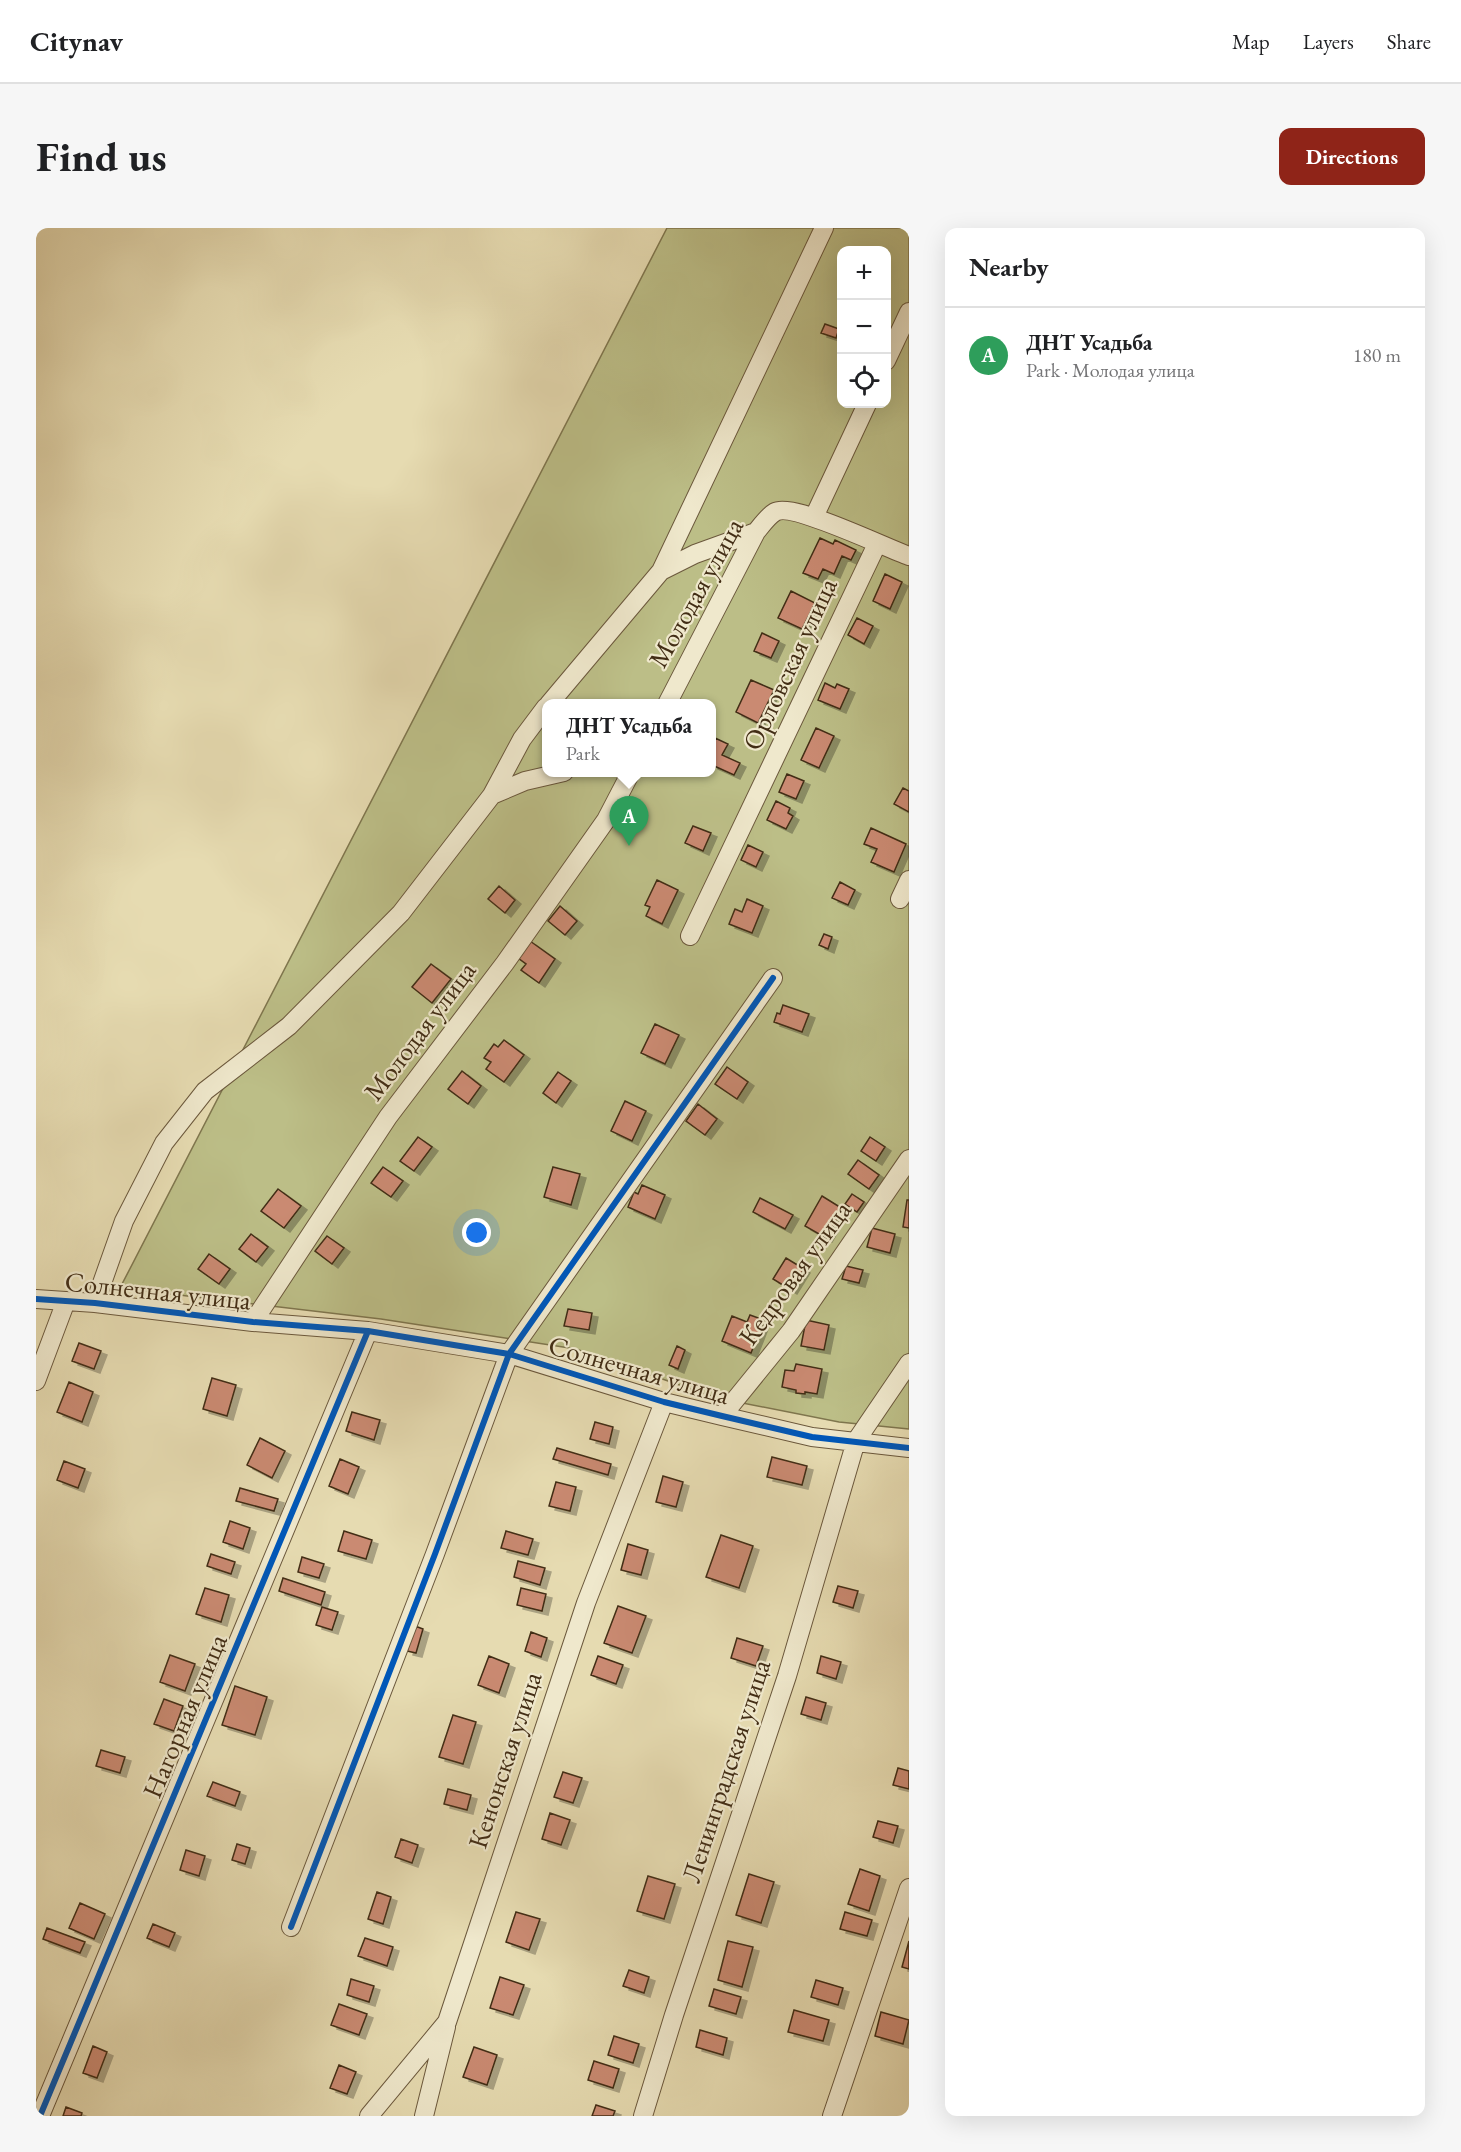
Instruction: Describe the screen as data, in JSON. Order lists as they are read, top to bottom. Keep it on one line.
{"streets":{"street":["Молодая улица","Орловская улица","Кедровая улица","Солнечная улица","Нагорная улица","Кенонская улица","Ленинградская улица"]},"crossings":[["Молодая улица","Солнечная улица"],["Кедровая улица","Солнечная улица"],["Солнечная улица","Нагорная улица"],["Солнечная улица","Кенонская улица"],["Солнечная улица","Ленинградская улица"]],"page":{"header":"Citynav","nav":["Map","Layers","Share"],"buttons":"Directions","title":"Find us","heading":"Nearby","map_buttons":["+","−"],"list":[{"mark":"A","name":"ДНТ Усадьба","note":"Park · Молодая улица","value":"180 m"}],"popup":["ДНТ Усадьба","Park"],"pins":"A"}}
